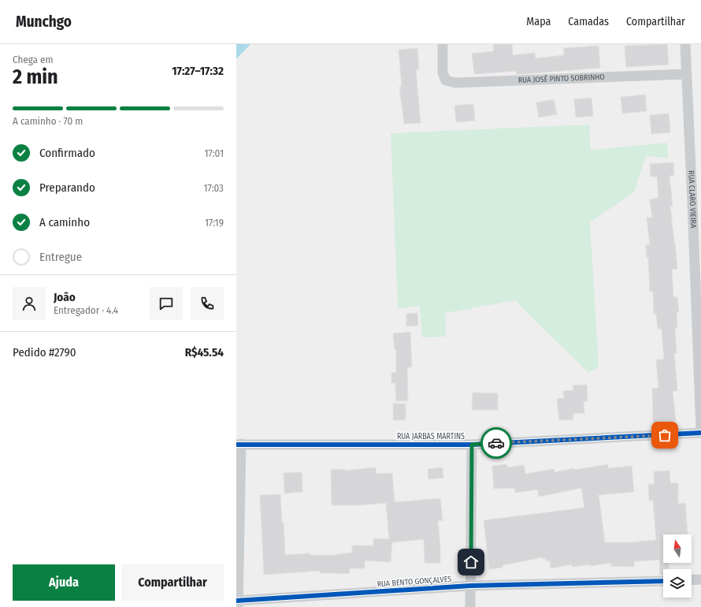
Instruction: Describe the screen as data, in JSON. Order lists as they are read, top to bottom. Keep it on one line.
{"streets":{"street":["RUA JOSÉ PINTO SOBRINHO","RUA CLARO VIEIRA","RUA JARBAS MARTINS","RUA BENTO GONÇALVES"]},"crossings":[["RUA JOSÉ PINTO SOBRINHO","RUA CLARO VIEIRA"],["RUA CLARO VIEIRA","RUA JARBAS MARTINS"]],"north":"top","page":{"header":"Munchgo","nav":["Mapa","Camadas","Compartilhar"],"heading":["2 min","Chega em","17:27–17:32"],"panel":["João","Entregador · 4.4","Pedido #2790","R$45.54"],"bar":"A caminho · 70 m","list":[["Confirmado","17:01"],["Preparando","17:03"],["A caminho","17:19"],"Entregue"],"buttons":["Ajuda","Compartilhar"]}}
